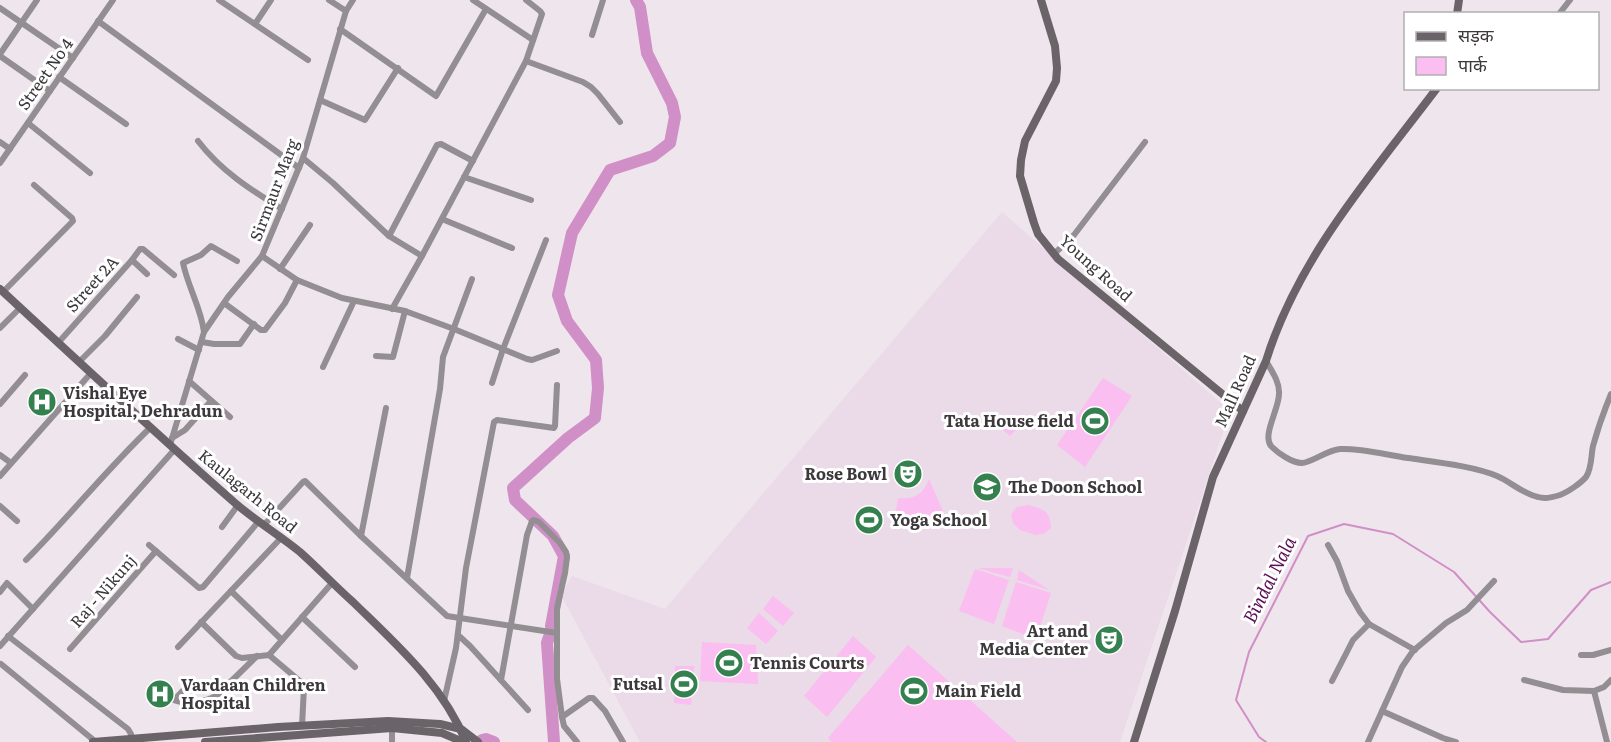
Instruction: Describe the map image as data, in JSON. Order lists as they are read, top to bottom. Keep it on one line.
{"streets":{"street":["Street No 4","Sirmaur Marg","Young Road","Street 2A","Mall Road","Kaulagarh Road","Raj - Nikunj"]},"crossings":[["Sirmaur Marg","Kaulagarh Road"],["Young Road","Mall Road"],["Street 2A","Kaulagarh Road"]],"water":["Bindal Nala"],"places":{"hospital":["Vishal Eye Hospital, Dehradun","Vardaan Children Hospital"],"sports":["Tata House field","Yoga School","Tennis Courts","Futsal","Main Field"],"theatre":["Rose Bowl","Art and Media Center"],"school or university":["The Doon School"]},"legend":["सड़क","पार्क"]}
